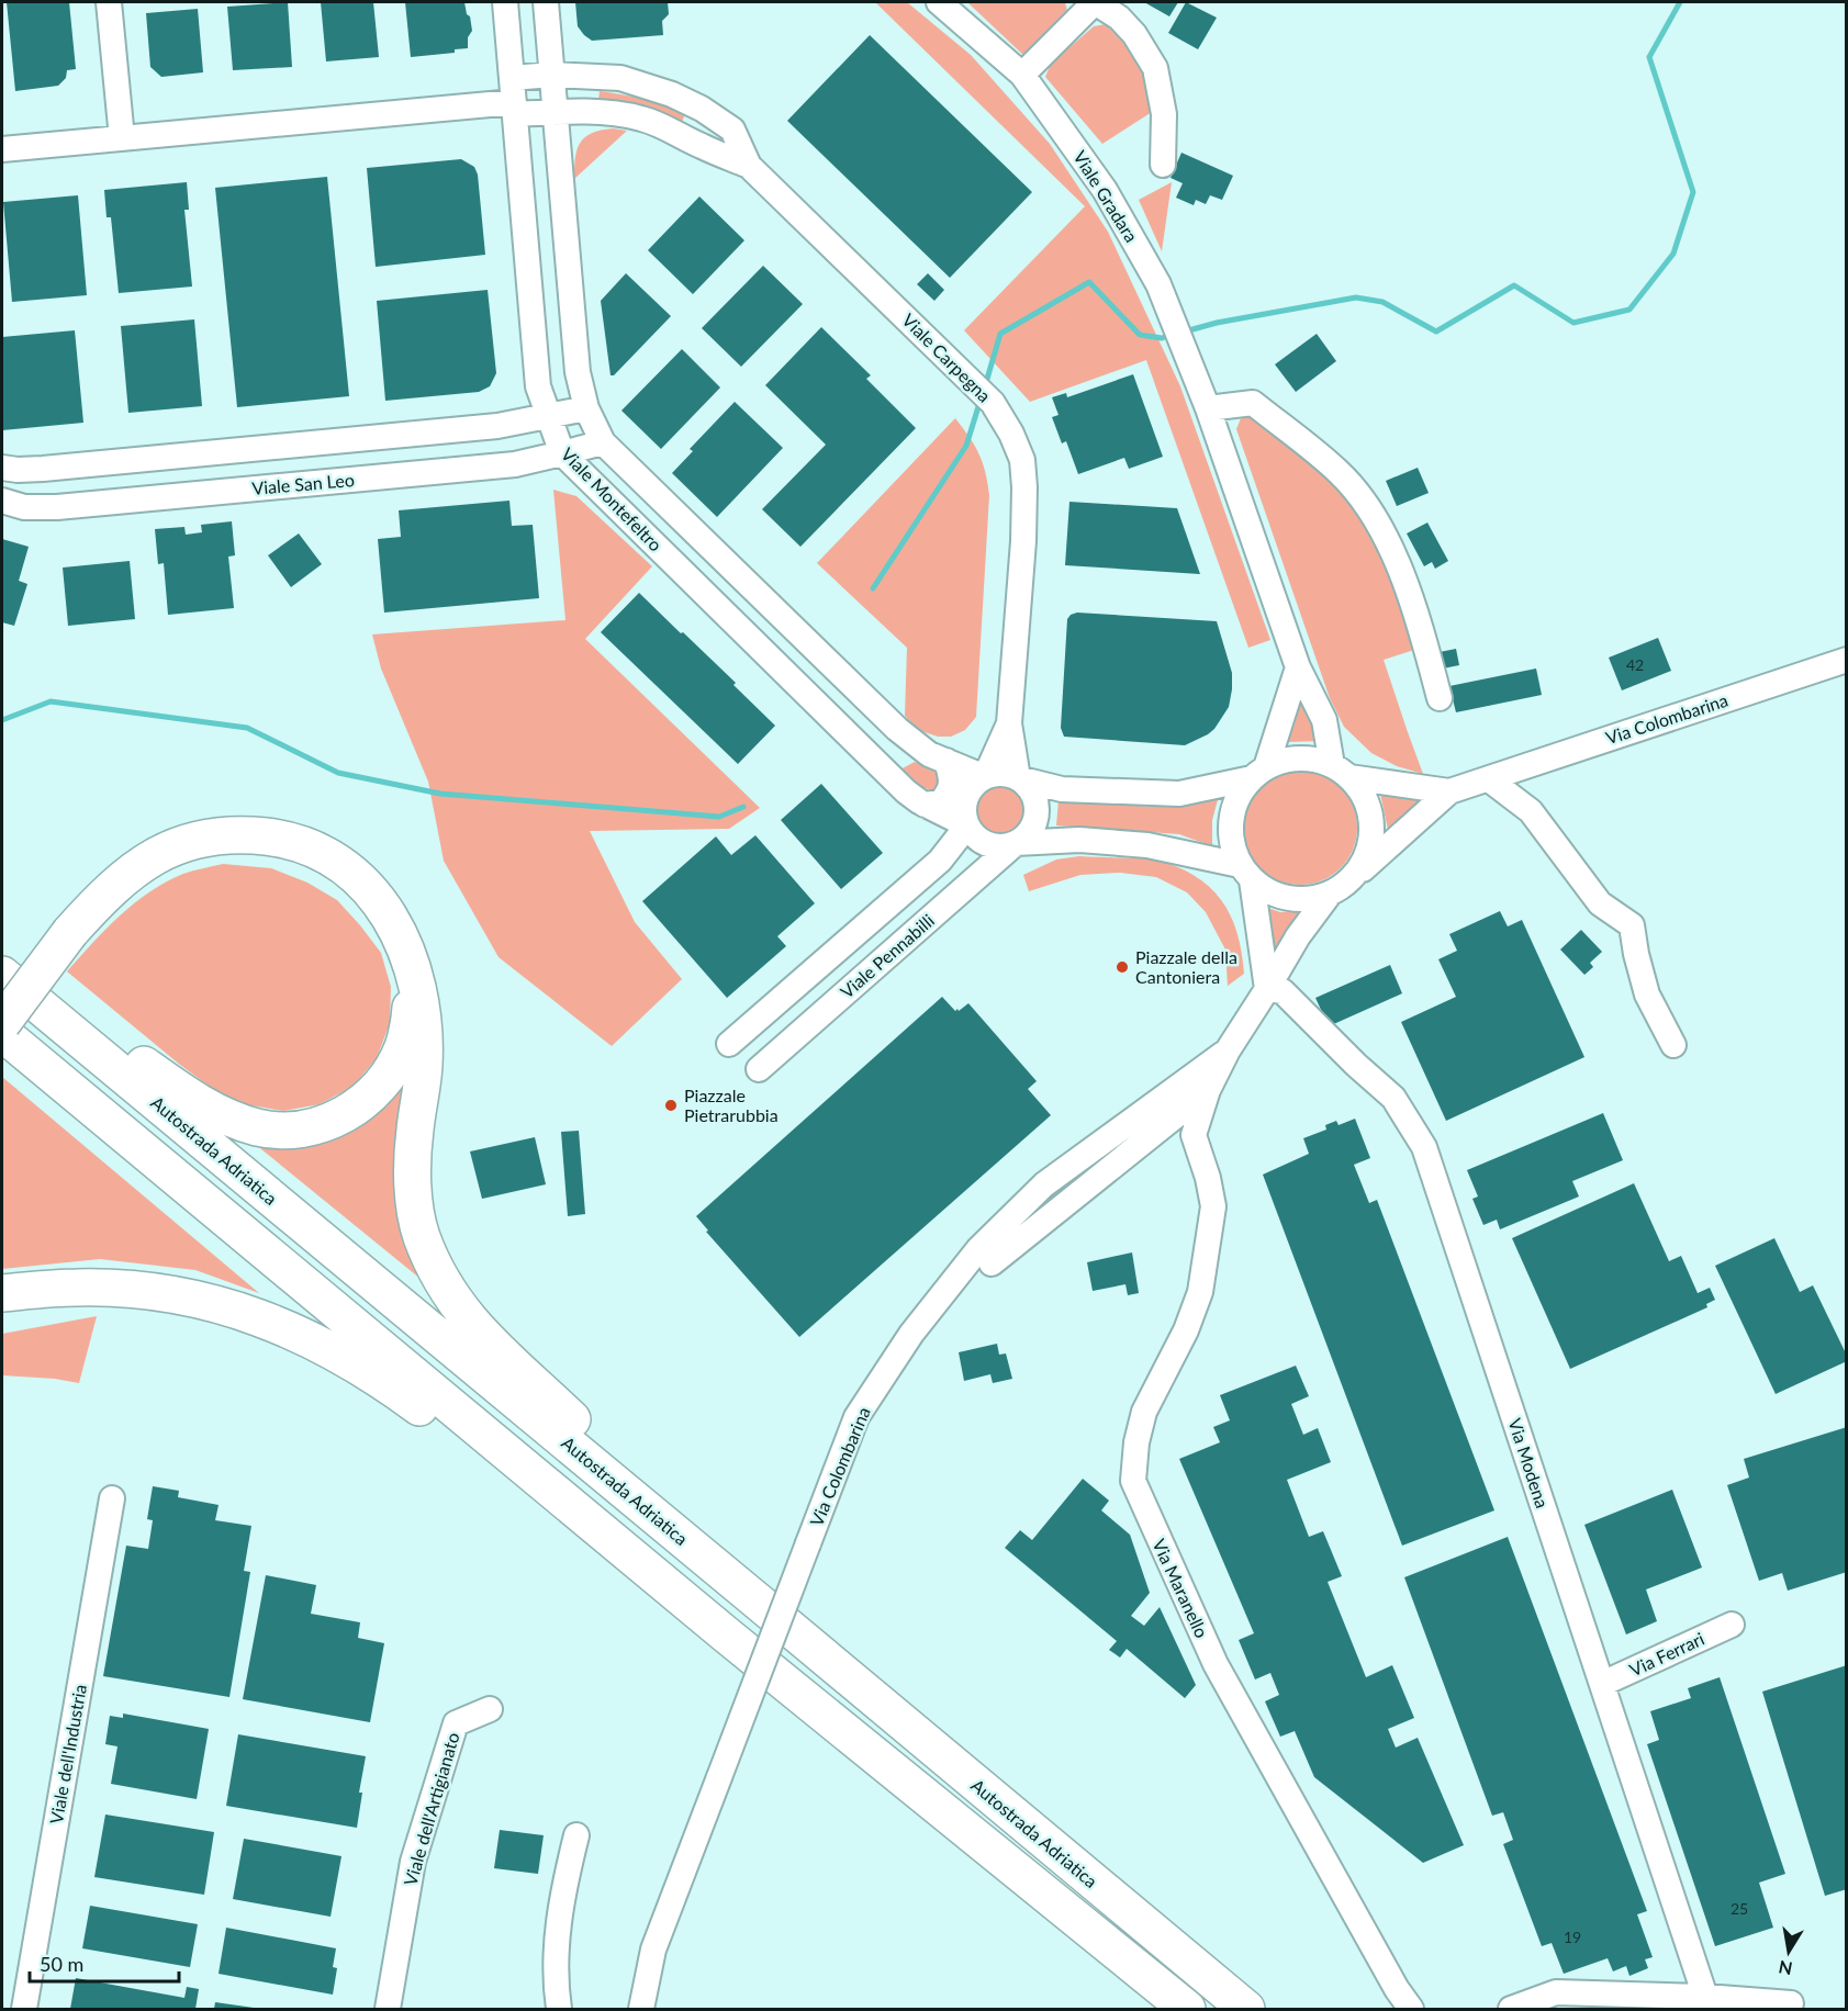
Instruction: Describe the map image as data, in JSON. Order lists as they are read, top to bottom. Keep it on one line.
{"streets":{"highway":["Autostrada Adriatica"],"street":["Viale Gradara","Viale Carpegna","Viale San Leo","Viale Montefeltro","Via Colombarina","Viale Pennabilli","Via Modena","Via Maranello","Via Ferrari","Viale dell'Industria","Viale dell'Artigianato"]},"crossings":[["Viale Carpegna","Viale Montefeltro"],["Viale Carpegna","Viale Pennabilli"],["Viale San Leo","Viale Montefeltro"],["Viale Montefeltro","Viale Pennabilli"],["Via Colombarina","Via Modena"],["Via Colombarina","Via Maranello"],["Via Modena","Via Ferrari"]],"places":["Piazzale della Cantoniera","Piazzale Pietrarubbia"],"house_numbers":["42","25","19"],"scale_bar":"50 m","north":"bottom"}
